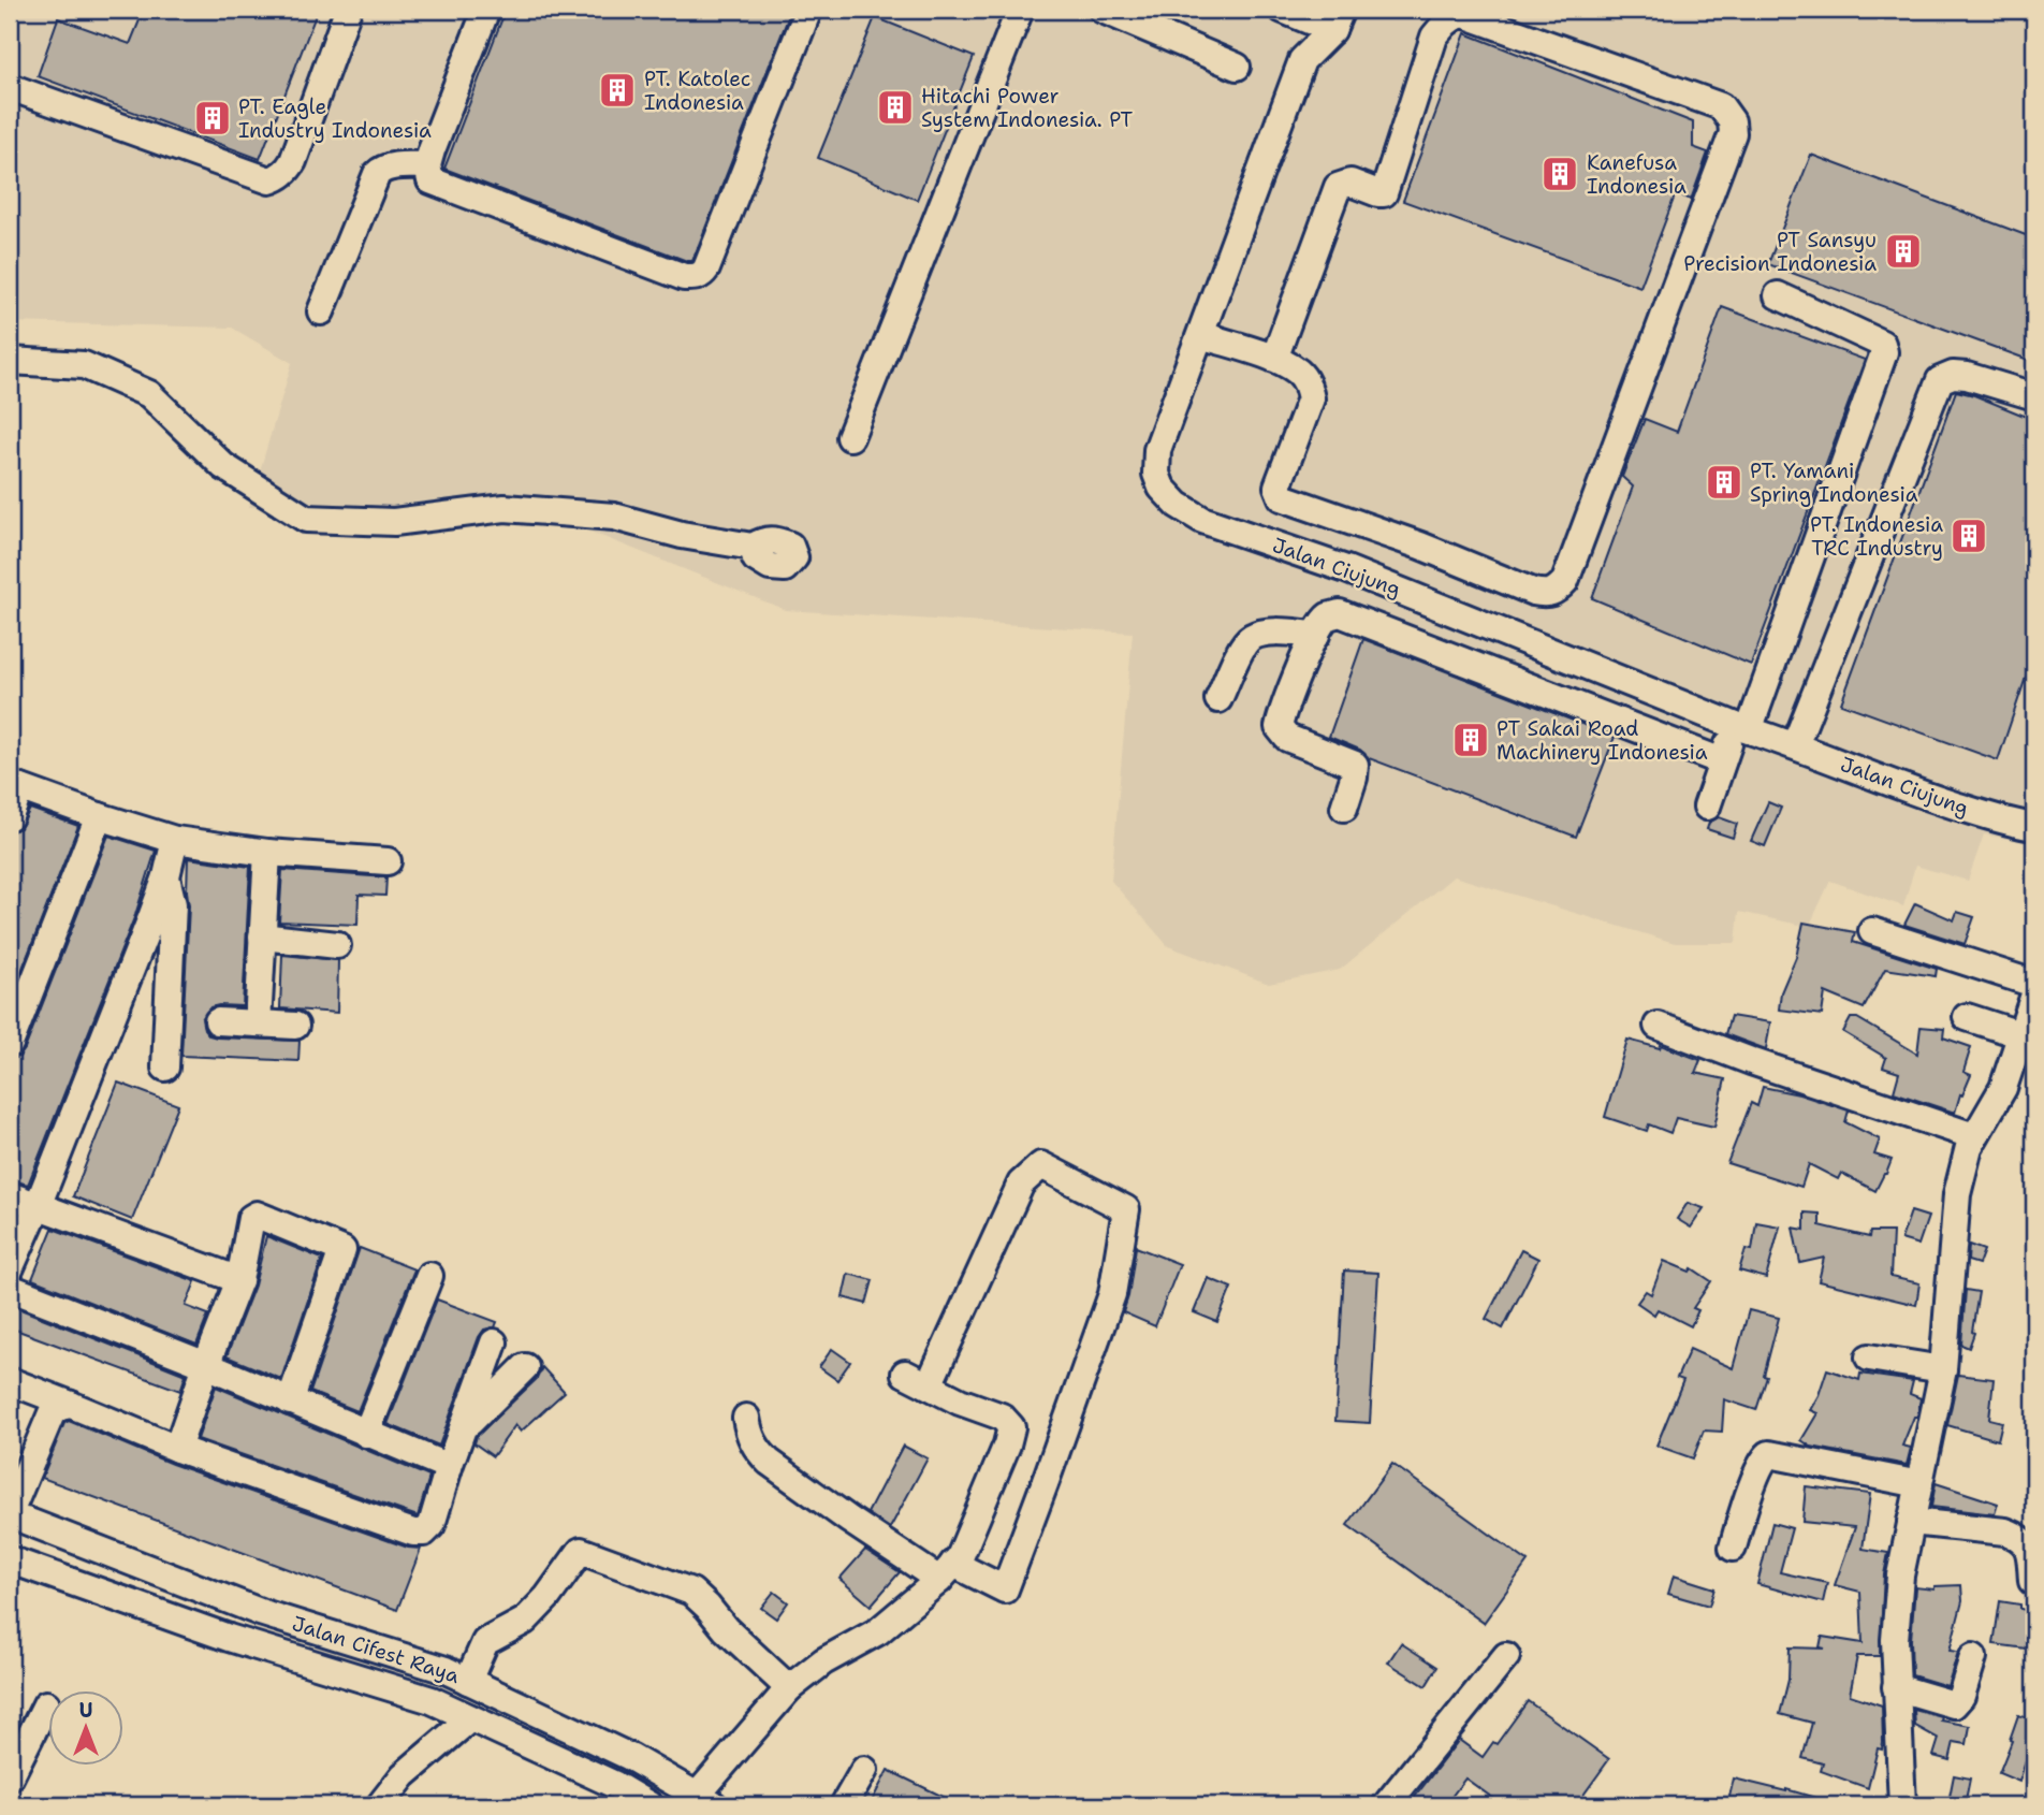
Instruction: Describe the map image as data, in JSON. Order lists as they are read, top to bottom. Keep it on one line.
{"streets":{"street":["Jalan Ciujung","Jalan Cifest Raya"]},"places":{"building":["PT. Katolec Indonesia","Hitachi Power System Indonesia. PT","PT. Eagle Industry Indonesia","Kanefusa Indonesia","PT Sansyu Precision Indonesia","PT. Yamani Spring Indonesia","PT. Indonesia TRC Industry","PT Sakai Road Machinery Indonesia"]},"north":"top"}
